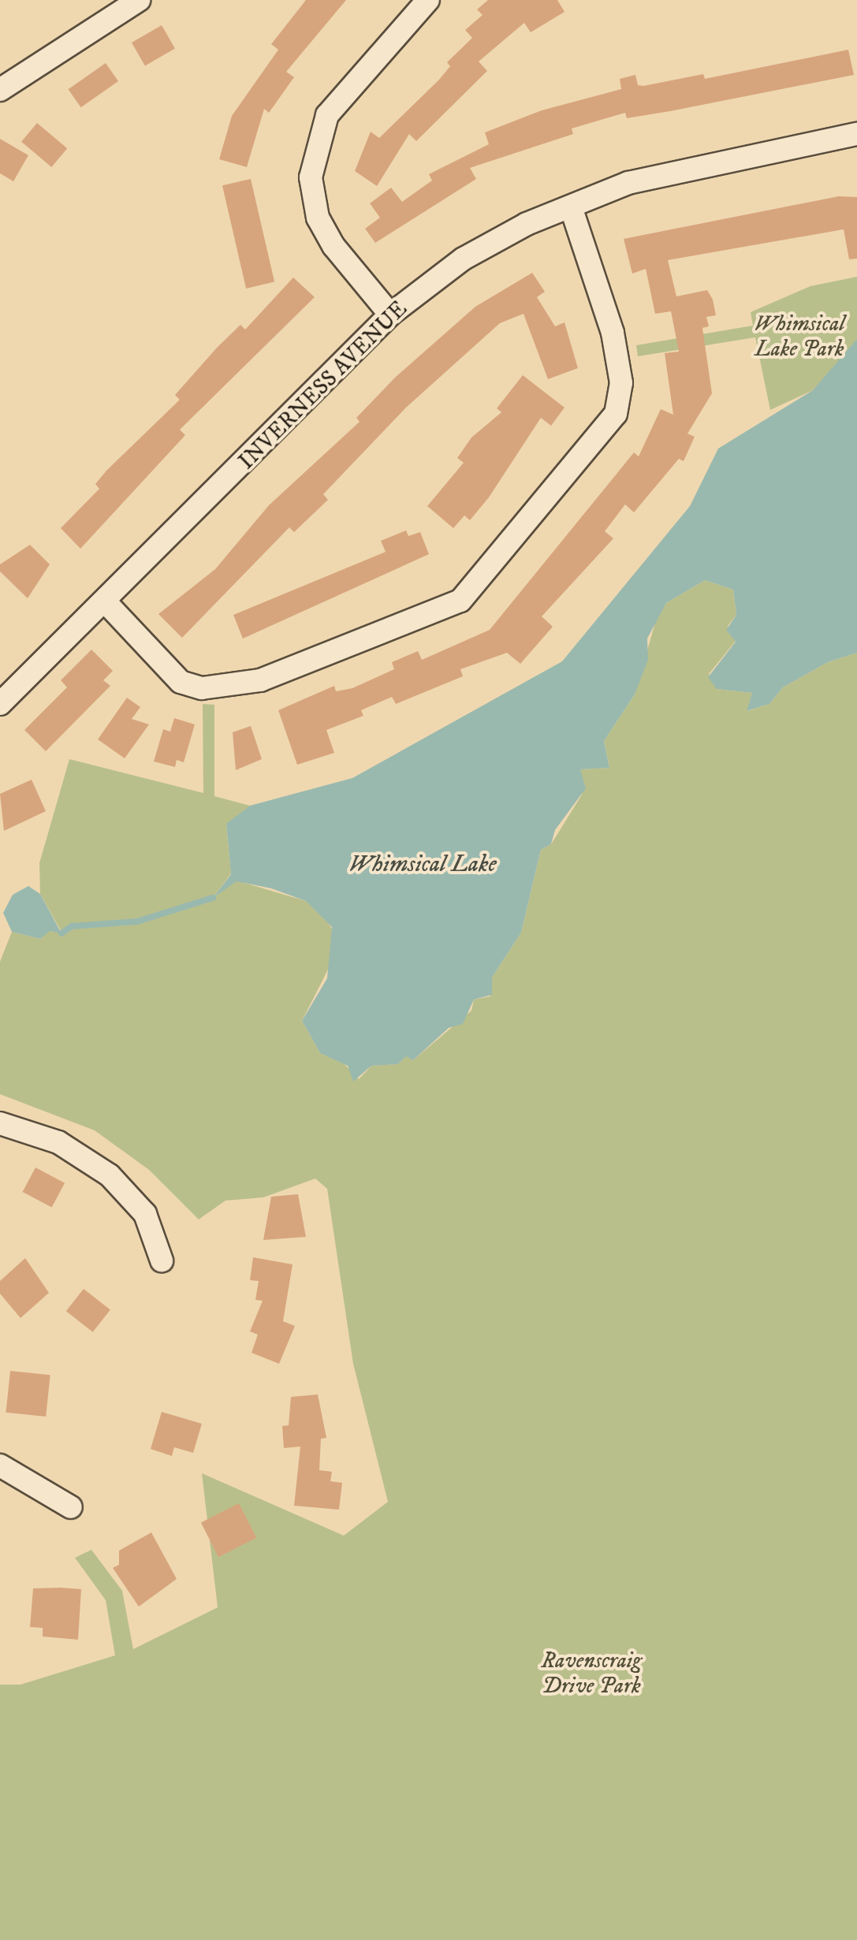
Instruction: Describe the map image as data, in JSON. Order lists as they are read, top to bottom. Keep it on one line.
{"streets":{"street":["INVERNESS AVENUE"]},"water":["Whimsical Lake"],"parks":["Whimsical Lake Park","Ravenscraig Drive Park"]}
